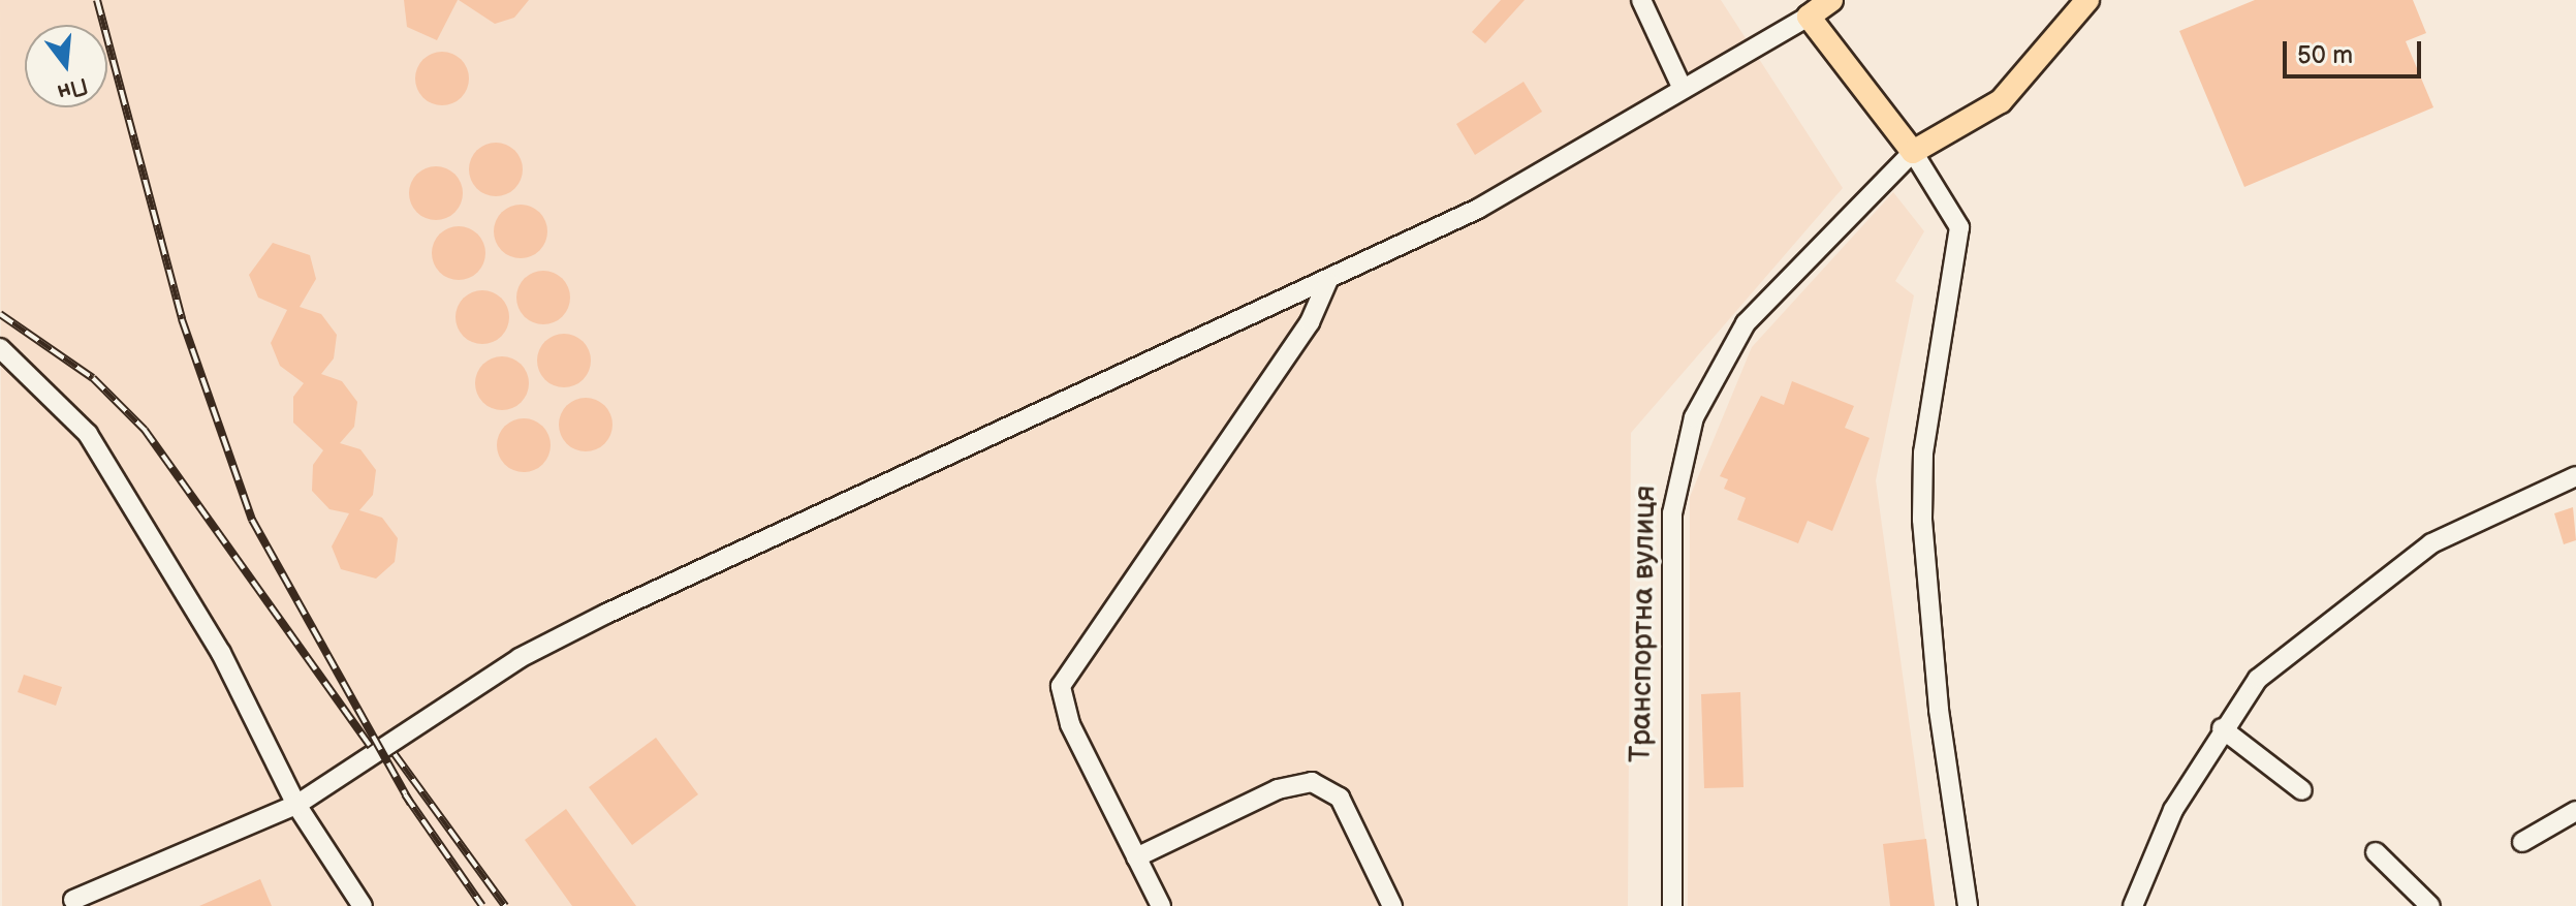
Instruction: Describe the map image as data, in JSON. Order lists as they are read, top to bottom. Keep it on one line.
{"streets":{"street":["Транспортна вулиця"]},"scale_bar":"50 m","north":"bottom"}
